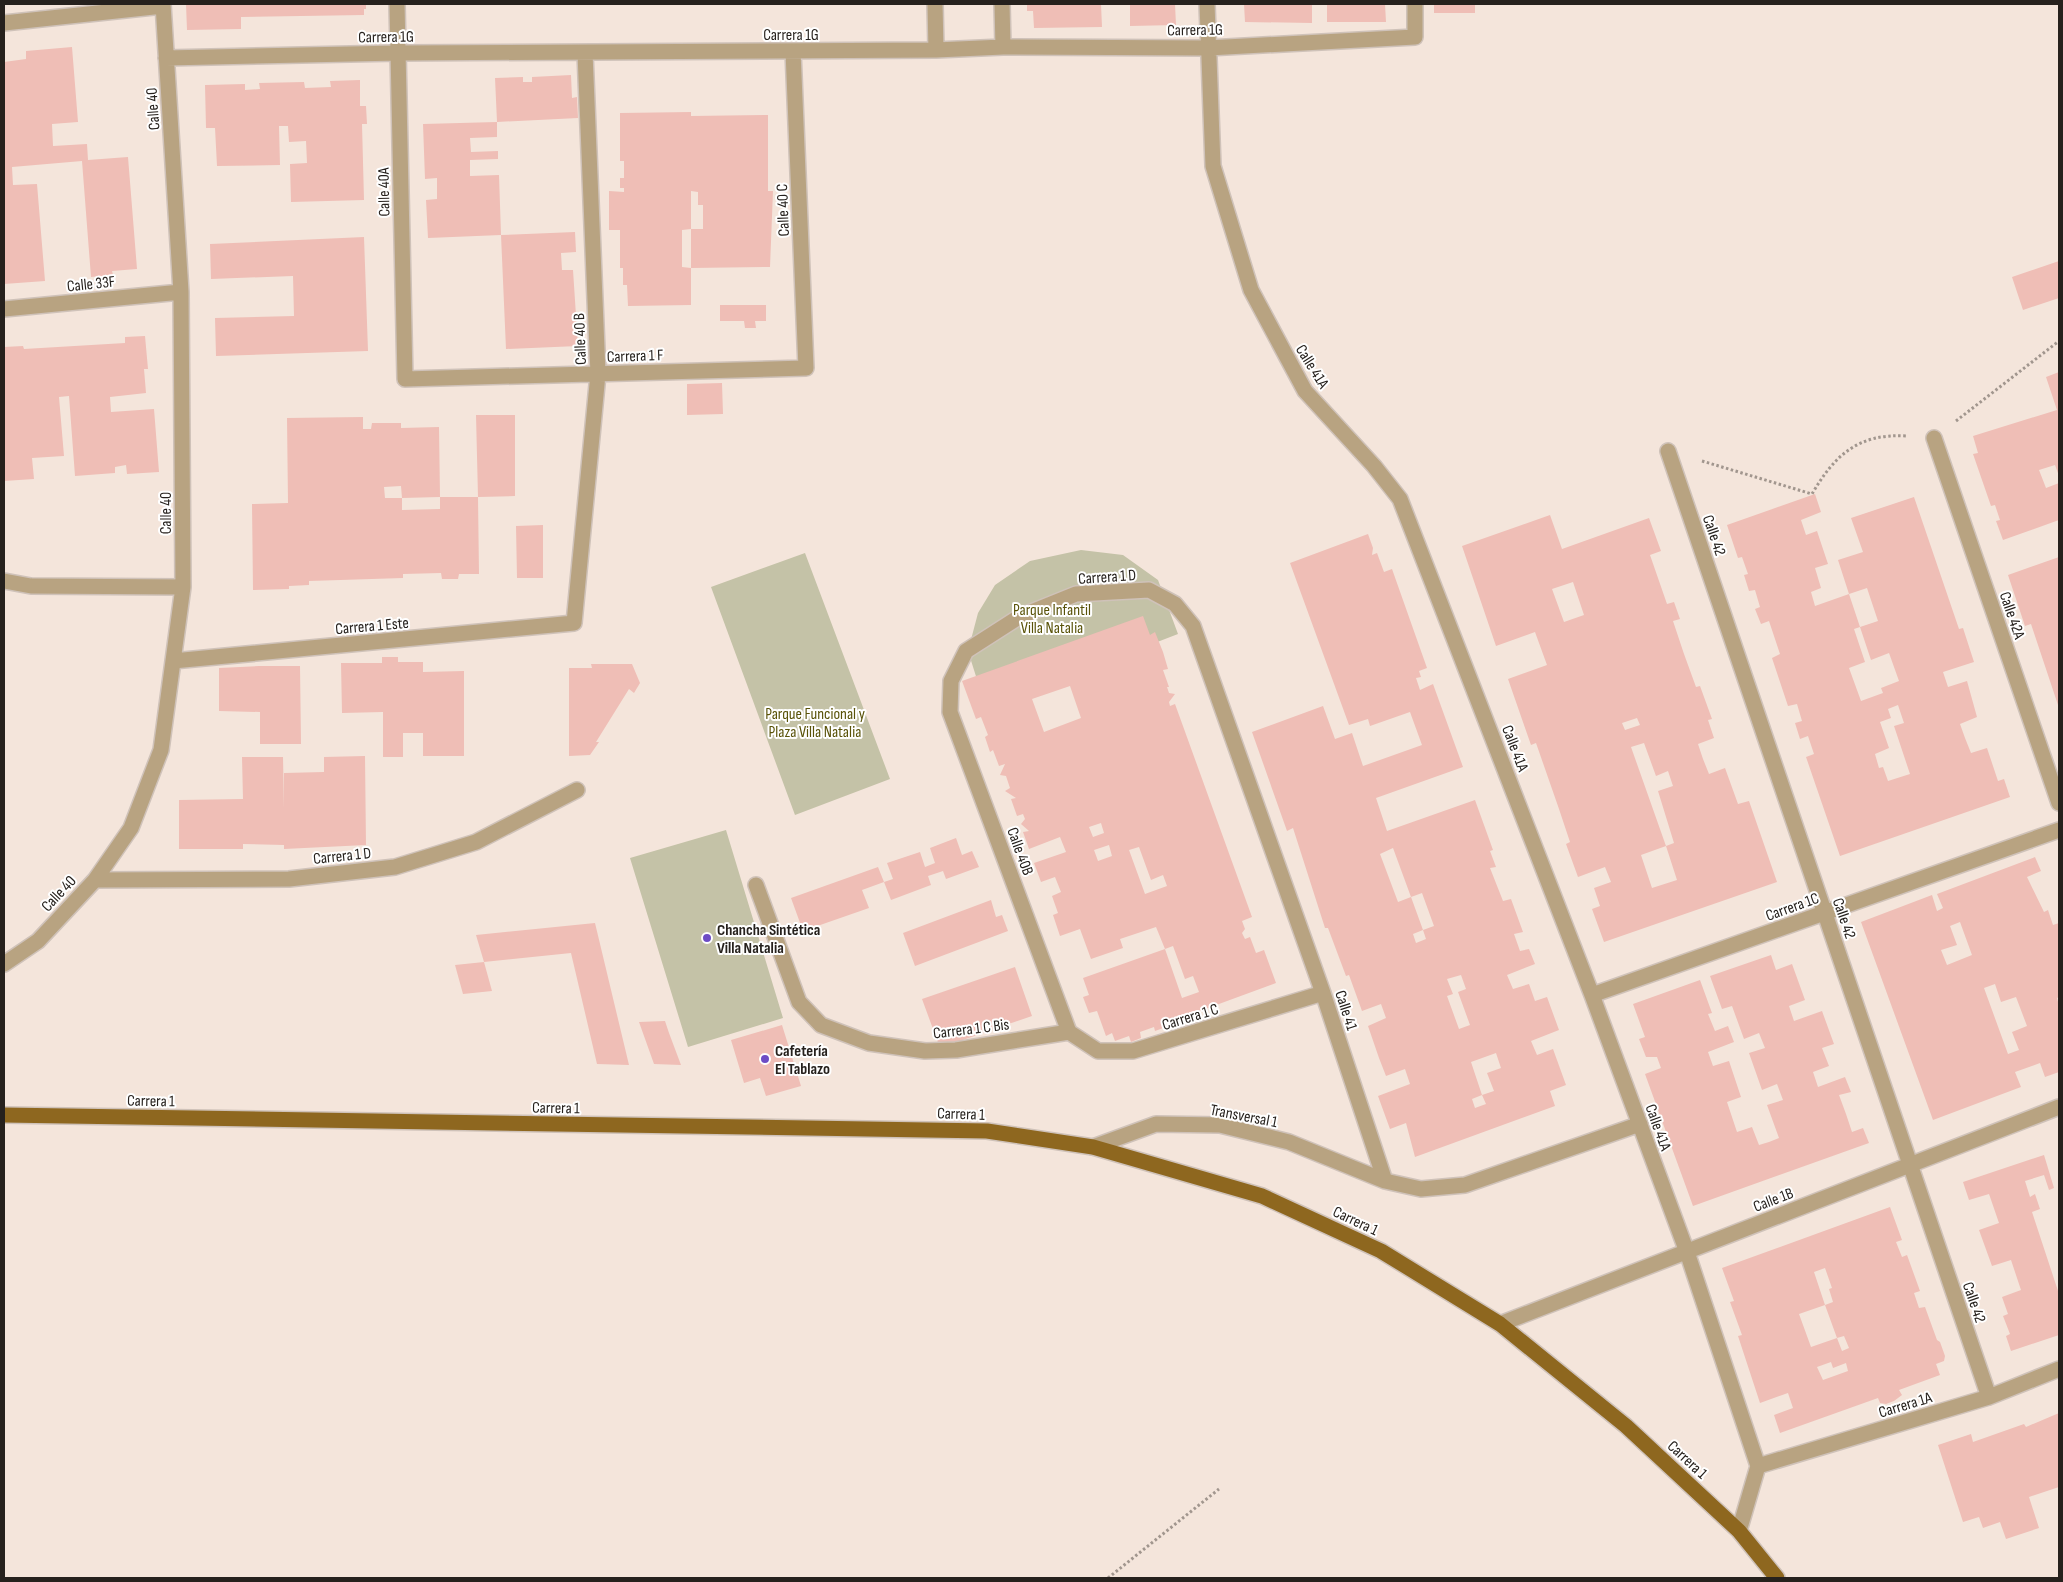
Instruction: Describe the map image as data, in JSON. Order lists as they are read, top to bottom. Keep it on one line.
{"streets":{"main road":["Carrera 1"],"street":["Carrera 1G","Calle 40","Calle 40A","Calle 40 C","Calle 33F","Calle 40 B","Carrera 1 F","Calle 41A","Calle 42","Carrera 1 D","Calle 42A","Carrera 1 Este","Calle 40B","Carrera 1C","Calle 41","Carrera 1 C","Carrera 1 C Bis","Transversal 1","Calle 1B","Carrera 1A"]},"crossings":[["Carrera 1G","Calle 40"],["Carrera 1G","Calle 40A"],["Carrera 1G","Calle 40 C"],["Carrera 1G","Calle 40 B"],["Carrera 1G","Calle 41A"],["Calle 40","Calle 33F"],["Calle 40","Carrera 1 D"],["Calle 40","Carrera 1 Este"],["Calle 40A","Carrera 1 F"],["Calle 40 C","Carrera 1 F"],["Calle 40 B","Carrera 1 F"],["Calle 40 B","Carrera 1 Este"],["Calle 41A","Carrera 1C"],["Calle 41A","Calle 1B"],["Calle 41A","Carrera 1A"],["Calle 42","Carrera 1C"],["Calle 42","Calle 1B"],["Calle 42","Carrera 1A"],["Carrera 1 D","Calle 40B"],["Carrera 1 D","Calle 41"],["Calle 40B","Carrera 1 C"],["Calle 40B","Carrera 1 C Bis"],["Calle 41","Carrera 1 C"],["Calle 41","Transversal 1"],["Carrera 1 C","Carrera 1 C Bis"],["Carrera 1","Transversal 1"],["Carrera 1","Calle 1B"]],"parks":["Parque Infantil Villa Natalia","Parque Funcional y Plaza Villa Natalia"],"places":["Chancha Sintética Villa Natalia","Cafetería El Tablazo"]}
